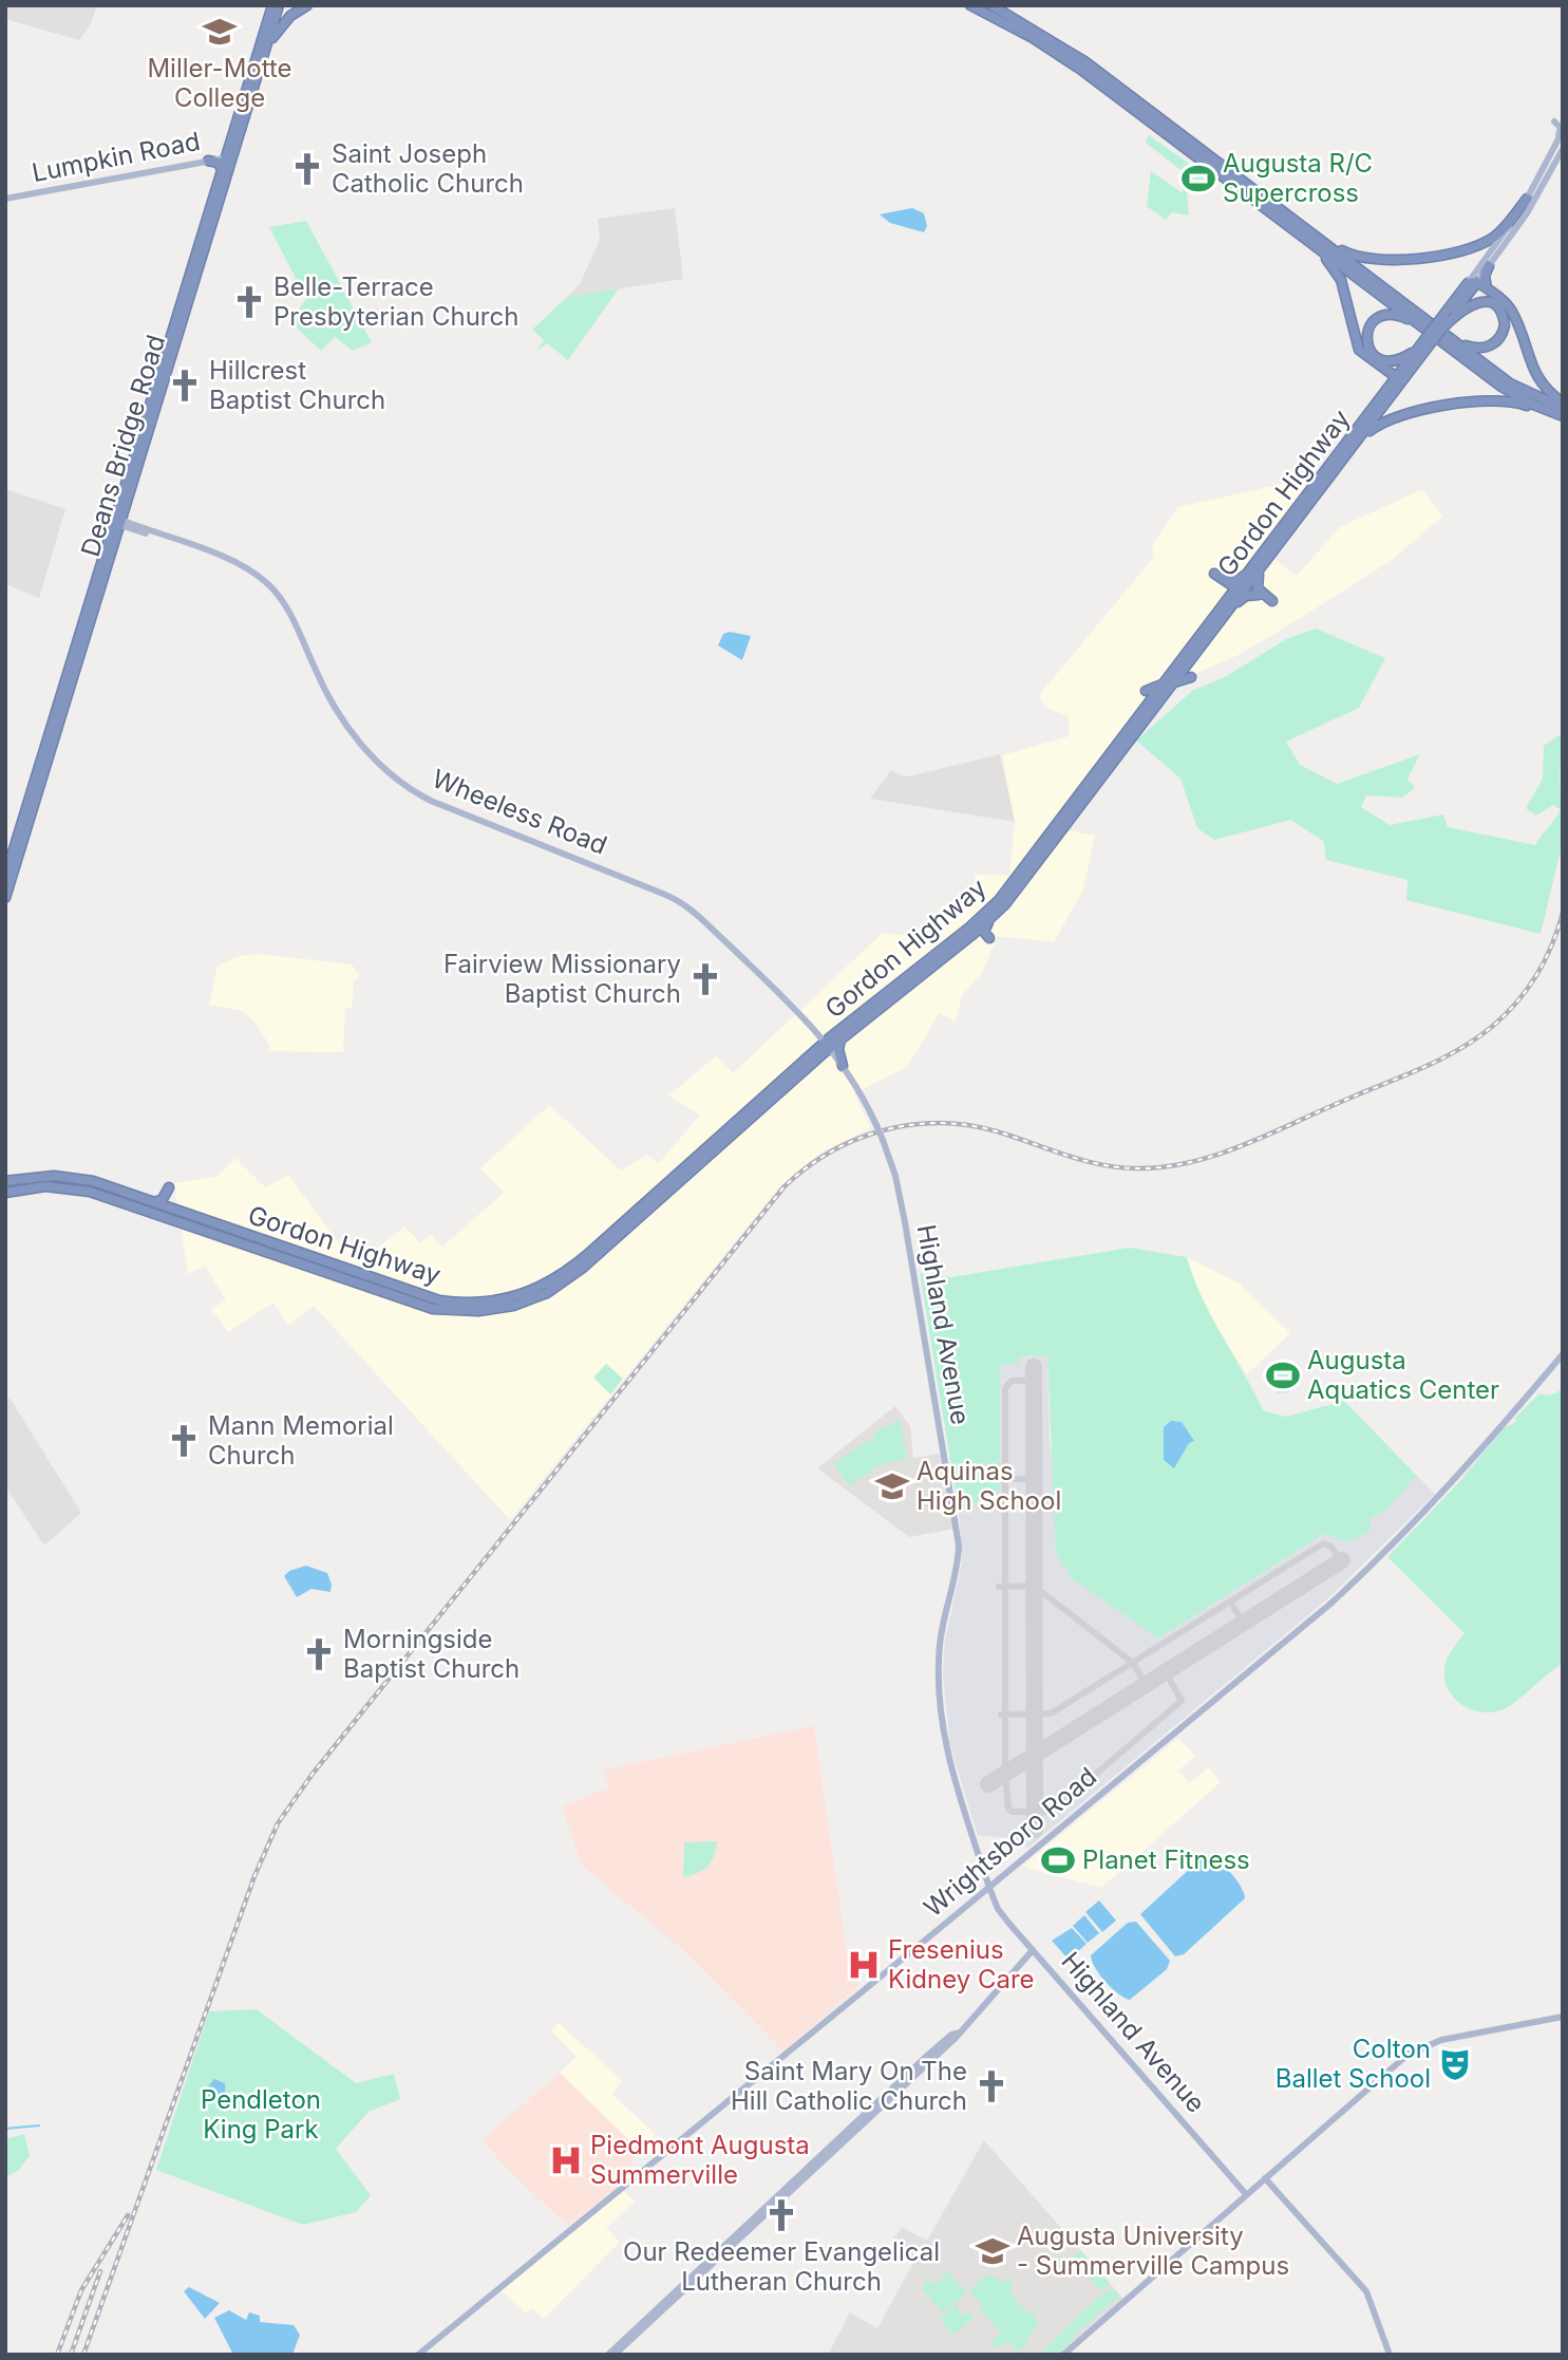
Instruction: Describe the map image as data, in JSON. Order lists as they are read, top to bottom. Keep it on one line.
{"streets":{"highway":["Deans Bridge Road","Gordon Highway"],"main road":["Lumpkin Road","Wheeless Road","Highland Avenue","Wrightsboro Road"]},"crossings":[["Lumpkin Road","Deans Bridge Road"],["Deans Bridge Road","Wheeless Road"],["Gordon Highway","Wheeless Road"],["Gordon Highway","Highland Avenue"],["Wheeless Road","Highland Avenue"],["Highland Avenue","Wrightsboro Road"]],"parks":["Pendleton King Park"],"places":{"school or university":["Miller-Motte College","Aquinas High School","Augusta University - Summerville Campus"],"church":["Saint Joseph Catholic Church","Belle-Terrace Presbyterian Church","Hillcrest Baptist Church","Fairview Missionary Baptist Church","Mann Memorial Church","Morningside Baptist Church","Saint Mary On The Hill Catholic Church","Our Redeemer Evangelical Lutheran Church"],"sports":["Augusta R/C Supercross","Augusta Aquatics Center","Planet Fitness"],"hospital":["Fresenius Kidney Care","Piedmont Augusta Summerville"],"theatre":["Colton Ballet School"]}}
